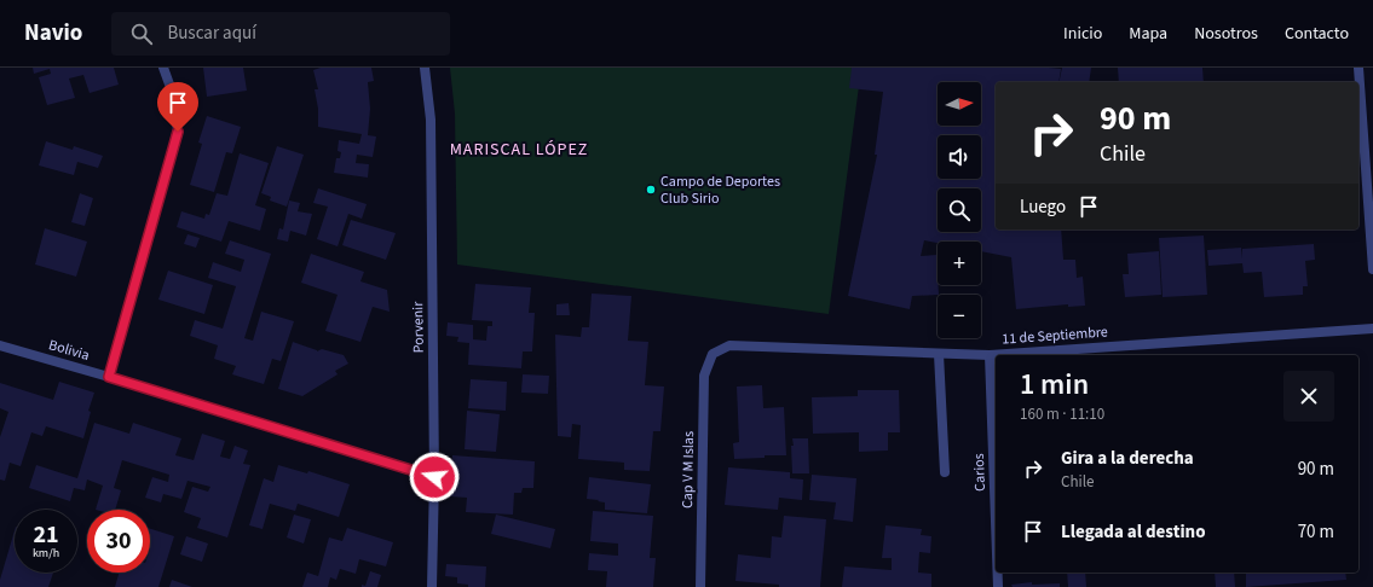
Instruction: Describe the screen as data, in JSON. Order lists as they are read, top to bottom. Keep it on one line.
{"streets":{"street":["Porvenir","11 de Septiembre","Bolivia","Cap V M Islas","Carios"]},"crossings":[["Porvenir","Bolivia"],["11 de Septiembre","Cap V M Islas"],["11 de Septiembre","Carios"]],"districts":["MARISCAL LÓPEZ"],"places":["Campo de Deportes Club Sirio"],"north":"right","page":{"header":"Navio","search":"Buscar aquí","nav":["Inicio","Mapa","Nosotros","Contacto"],"map_buttons":["+","−"],"turn":["90 m","Chile"],"then":"Luego","heading":["1 min","160 m · 11:10"],"list":[{"name":"Gira a la derecha","note":"Chile","value":"90 m"},{"name":"Llegada al destino","value":"70 m"}],"speed":"21 km/h","limit":"30"}}
